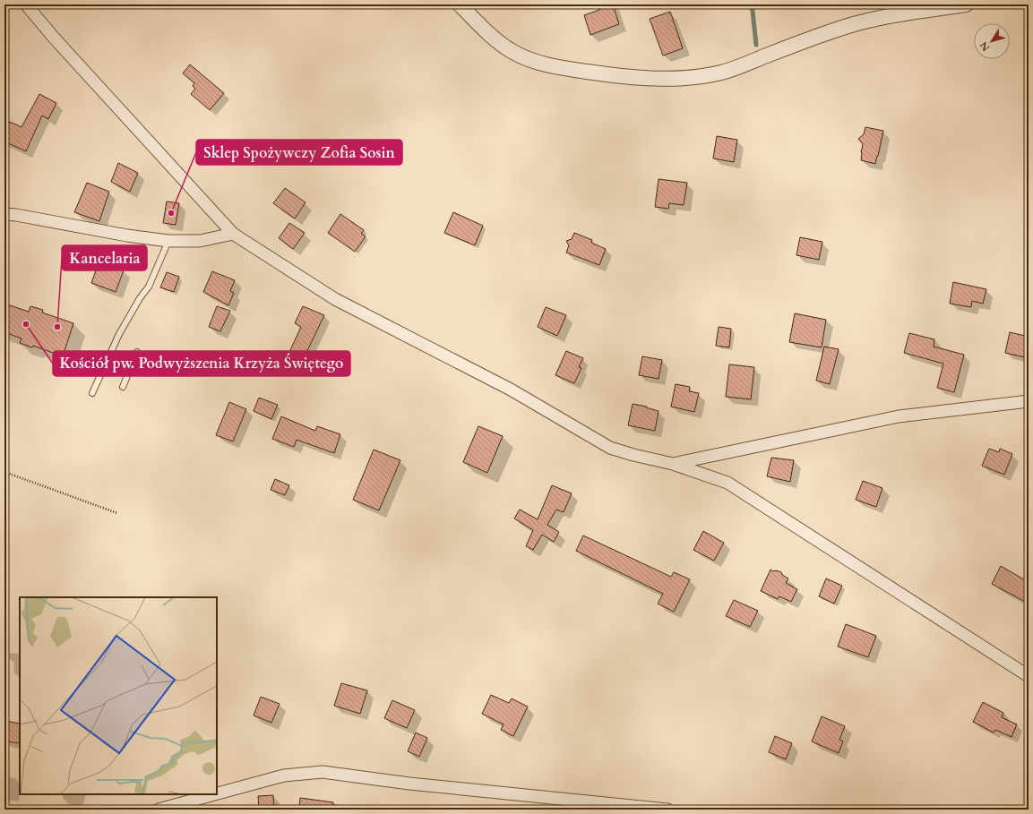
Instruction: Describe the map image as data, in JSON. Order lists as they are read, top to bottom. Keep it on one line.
{"places":["Sklep Spożywczy Zofia Sosin","Kościół pw. Podwyższenia Krzyża Świętego","Kancelaria"],"north":"bottom left"}
